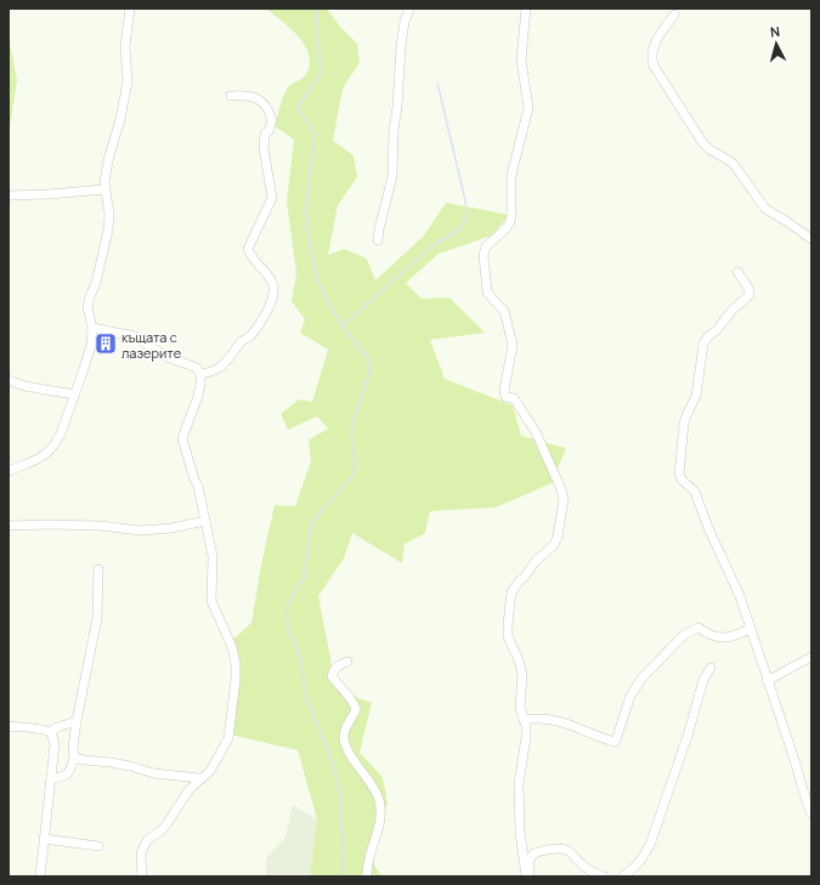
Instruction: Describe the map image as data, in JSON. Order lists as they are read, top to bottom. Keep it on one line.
{"places":{"building":["къщата с лазерите"]},"north":"top"}
